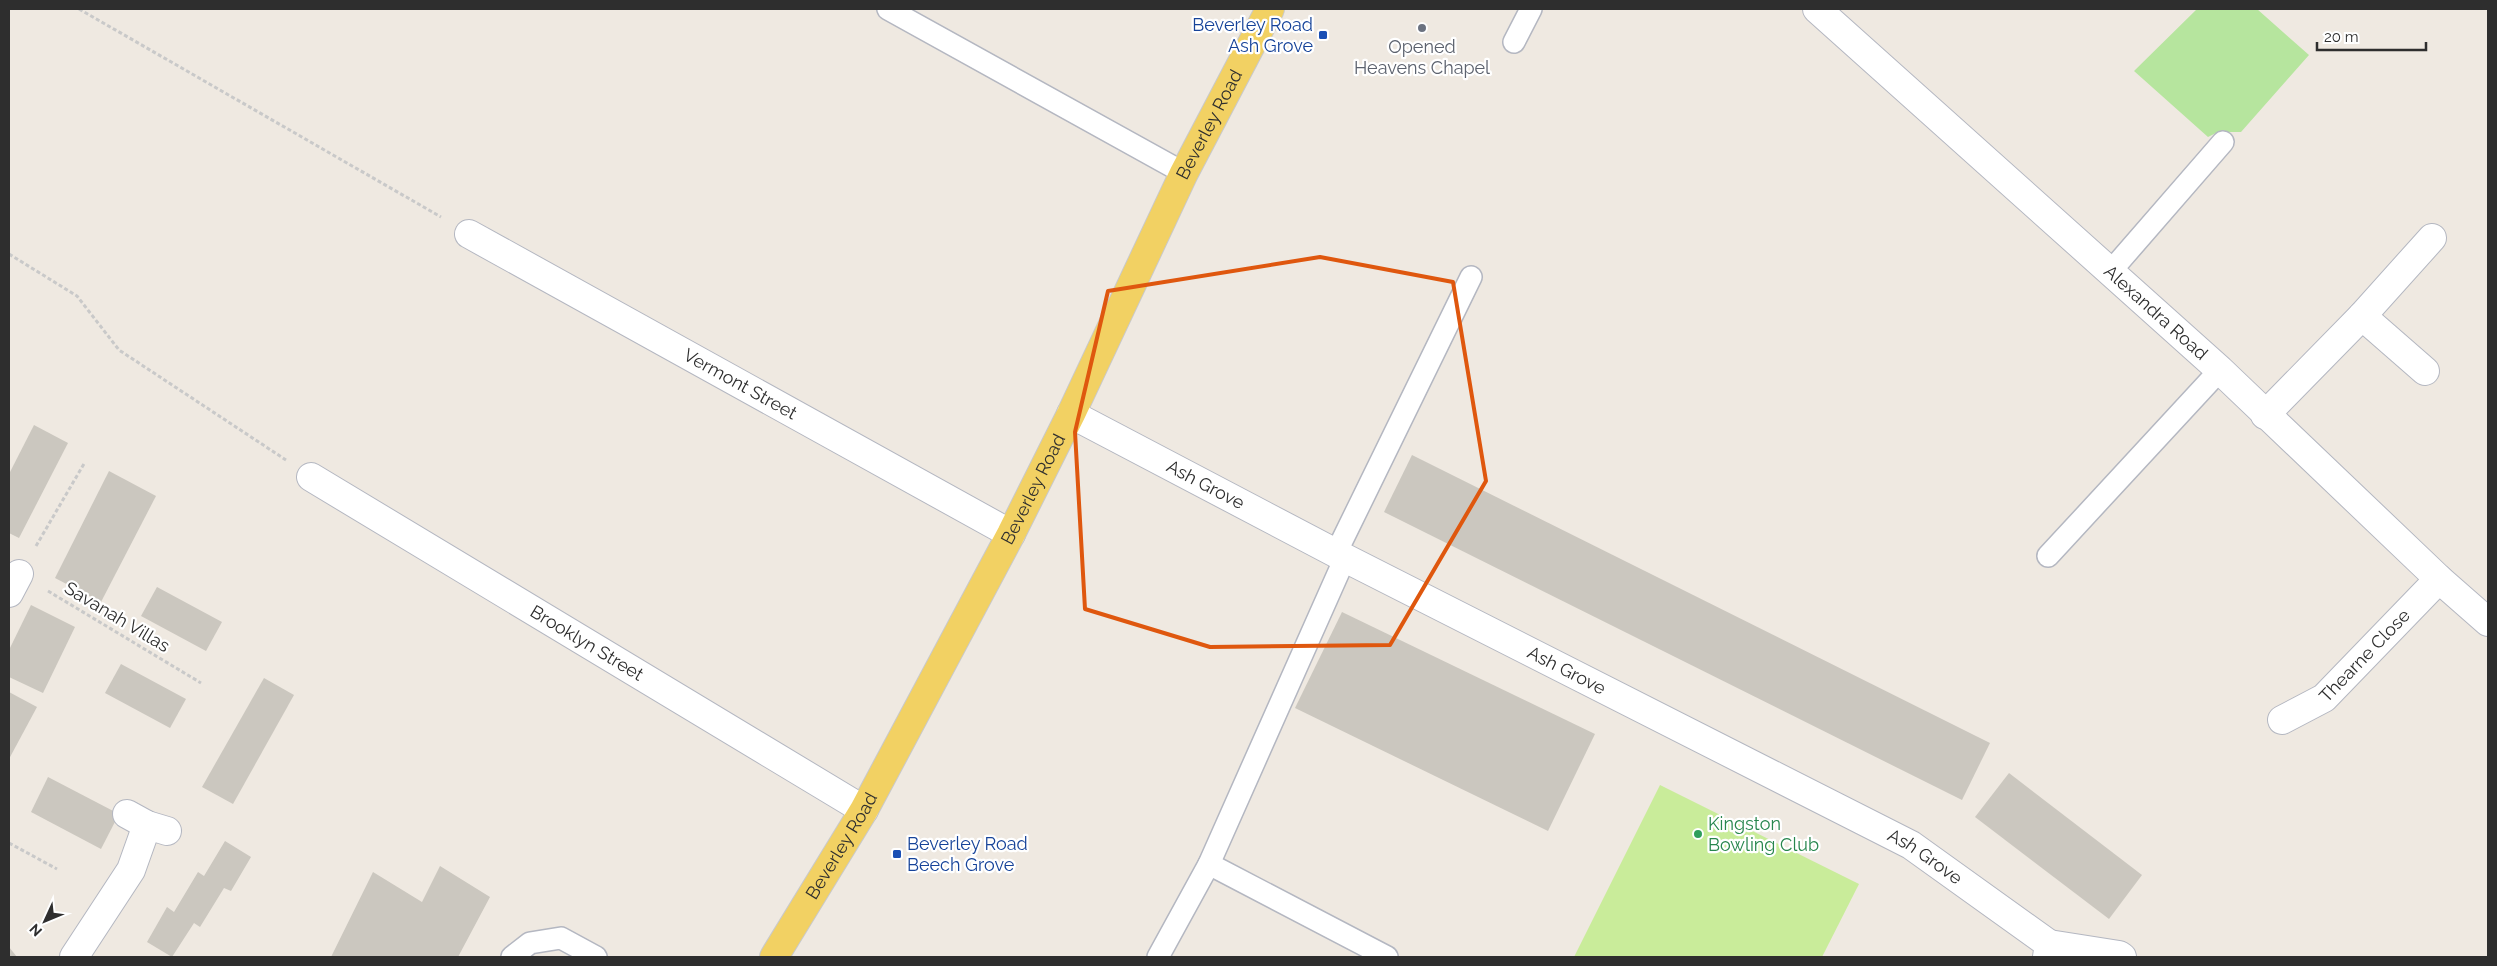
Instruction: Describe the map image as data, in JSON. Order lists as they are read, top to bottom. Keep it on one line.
{"streets":{"main road":["Beverley Road"],"street":["Alexandra Road","Vermont Street","Ash Grove","Brooklyn Street","Thearne Close"],"path":["Savanah Villas"]},"crossings":[["Beverley Road","Vermont Street"],["Beverley Road","Ash Grove"],["Beverley Road","Brooklyn Street"],["Alexandra Road","Thearne Close"]],"places":{"other":["Opened Heavens Chapel","Kingston Bowling Club"],"transit":["Beverley Road Ash Grove","Beverley Road Beech Grove"]},"scale_bar":"20 m","north":"bottom left"}
